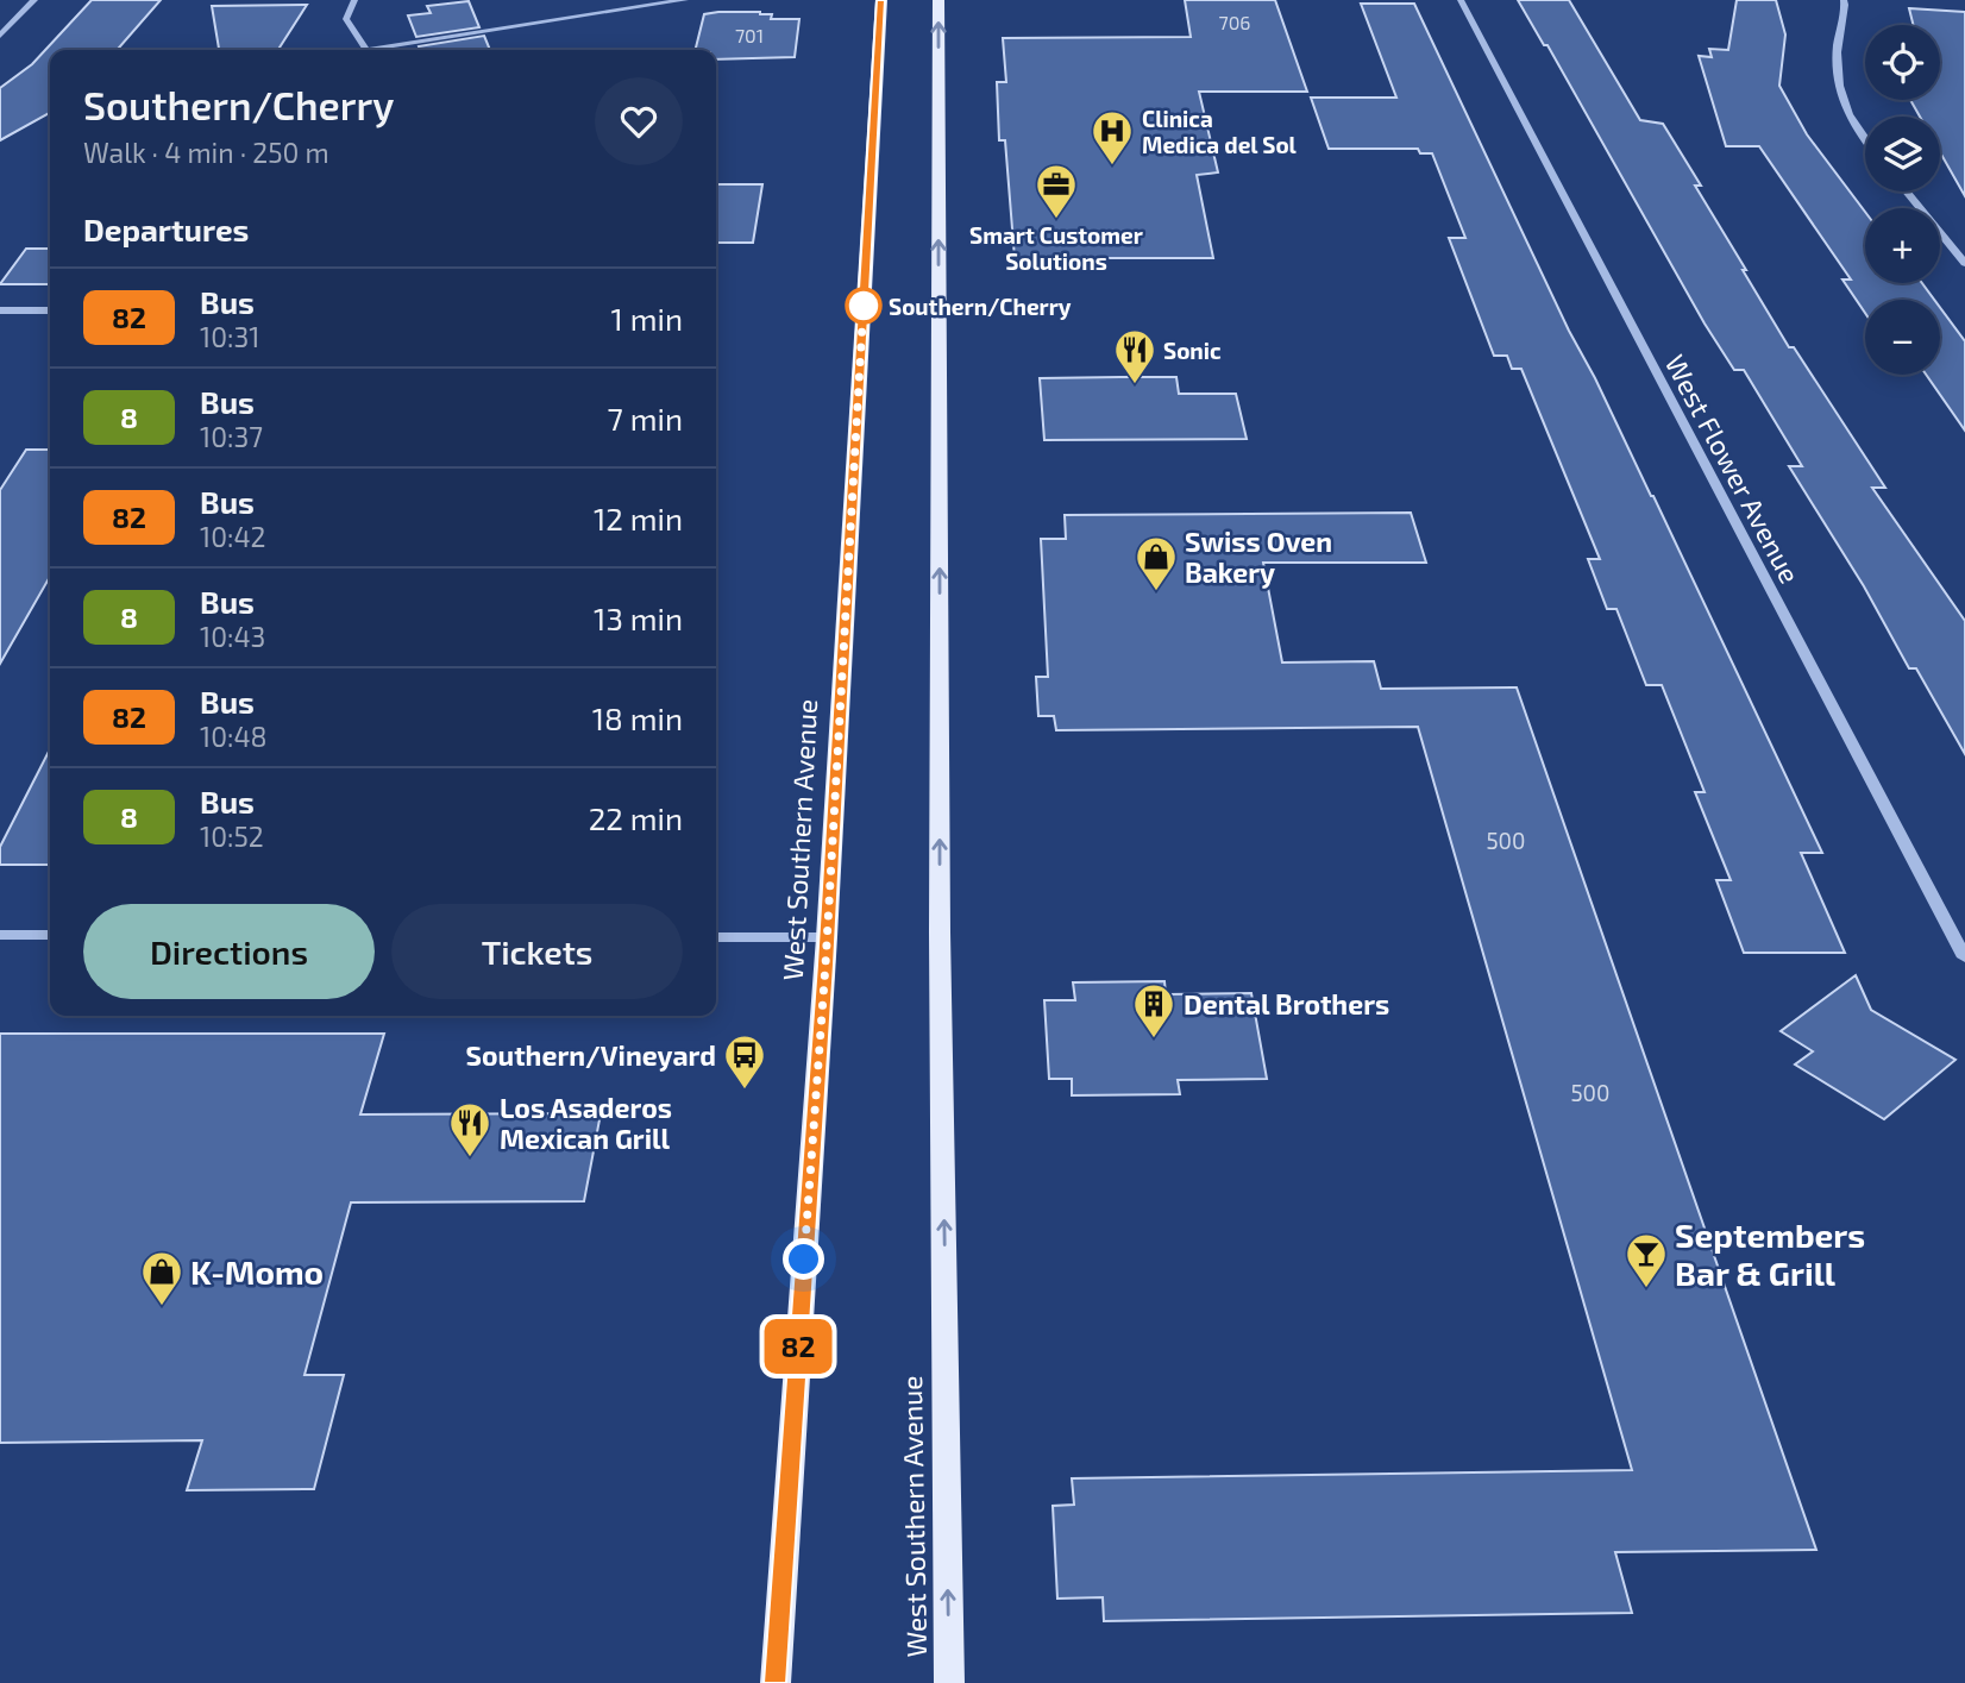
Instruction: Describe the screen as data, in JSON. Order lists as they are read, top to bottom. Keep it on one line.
{"streets":{"main road":["West Southern Avenue"],"street":["West Flower Avenue"]},"places":{"hospital":["Clinica Medica del Sol"],"office":["Smart Customer Solutions"],"other":["Southern/Cherry"],"restaurant":["Sonic","Los Asaderos Mexican Grill"],"shop":["Swiss Oven Bakery","K-Momo"],"building":["Dental Brothers"],"bus stop":["Southern/Vineyard"],"bar":["Septembers Bar & Grill"]},"lines":["bus line 82"],"house_numbers":["706","701","500","500"],"page":{"on_map":"82","map_buttons":["+","−"],"heading":[["Southern/Cherry","Walk · 4 min · 250 m"],"Departures"],"list":[{"mark":"82","name":"Bus","note":"10:31","value":"1 min"},{"mark":"8","name":"Bus","note":"10:37","value":"7 min"},{"mark":"82","name":"Bus","note":"10:42","value":"12 min"},{"mark":"8","name":"Bus","note":"10:43","value":"13 min"},{"mark":"82","name":"Bus","note":"10:48","value":"18 min"},{"mark":"8","name":"Bus","note":"10:52","value":"22 min"}],"buttons":["Directions","Tickets"]}}
